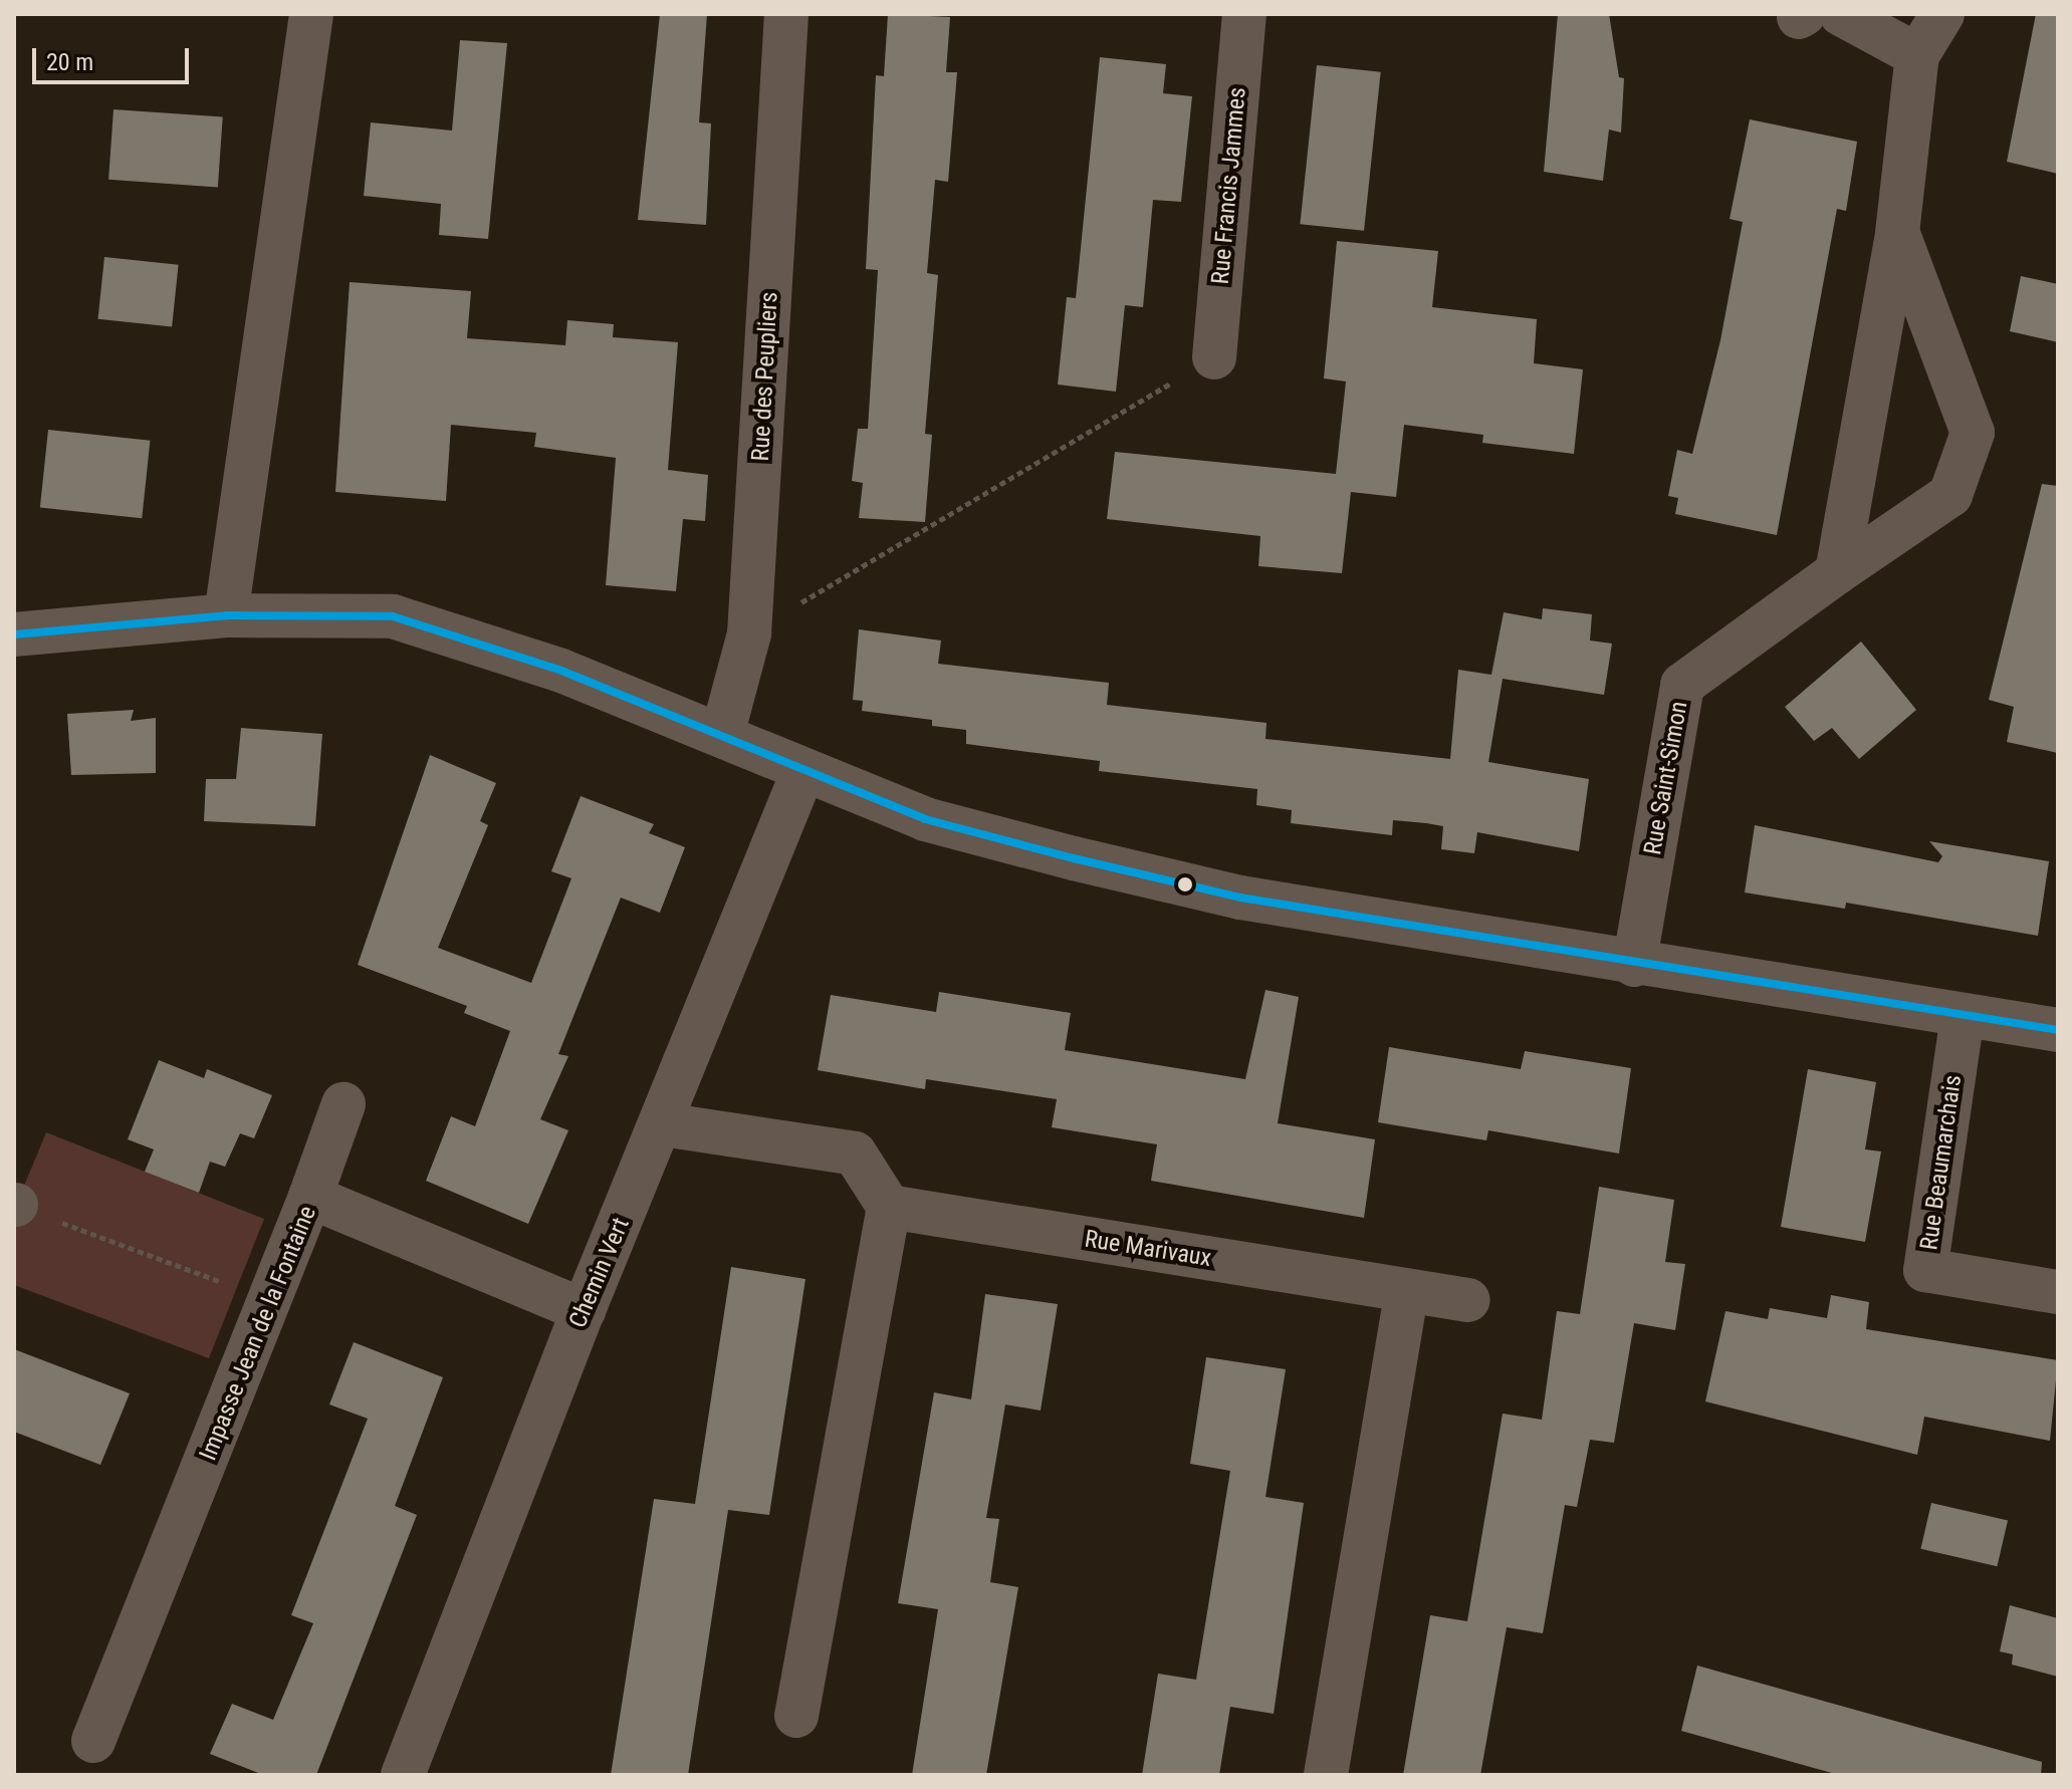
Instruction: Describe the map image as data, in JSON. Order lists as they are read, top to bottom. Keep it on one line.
{"streets":{"street":["Rue Francis Jammes","Rue des Peupliers","Rue Saint-Simon","Rue Beaumarchais","Rue Marivaux","Chemin Vert","Impasse Jean de la Fontaine"]},"crossings":[["Chemin Vert","Impasse Jean de la Fontaine"]],"scale_bar":"20 m"}
